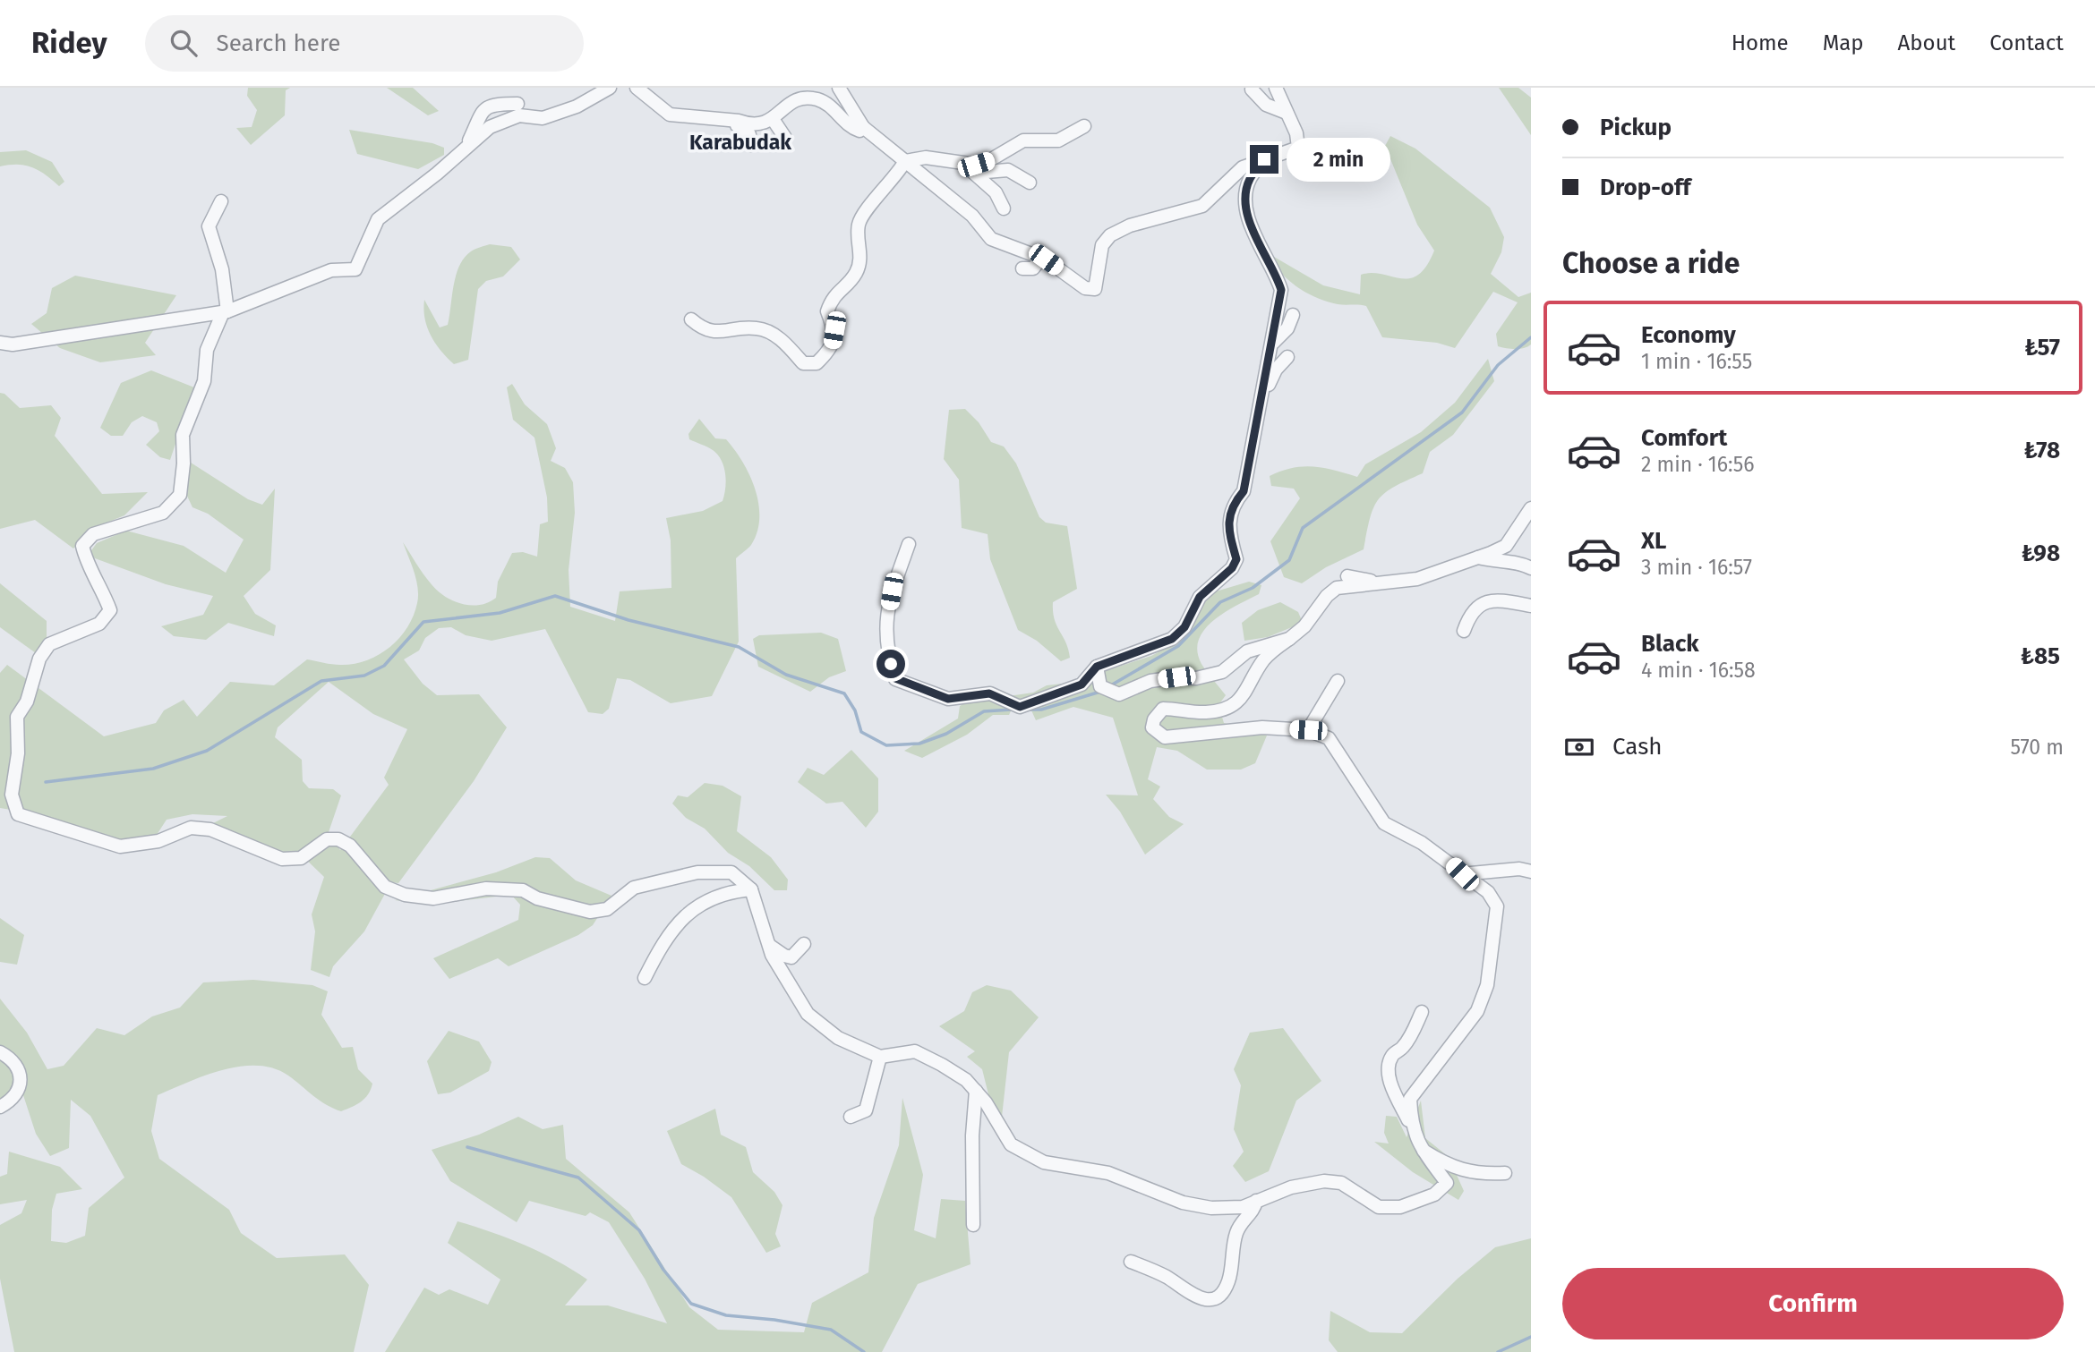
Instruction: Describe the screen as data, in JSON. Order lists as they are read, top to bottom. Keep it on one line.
{"districts":["Karabudak"],"page":{"header":"Ridey","search":"Search here","nav":["Home","Map","About","Contact"],"banner":["Pickup","Drop-off"],"bubble":"2 min","heading":"Choose a ride","list":[{"name":"Economy","note":"1 min · 16:55","value":"₺57"},{"name":"Comfort","note":"2 min · 16:56","value":"₺78"},{"name":"XL","note":"3 min · 16:57","value":"₺98"},{"name":"Black","note":"4 min · 16:58","value":"₺85"}],"pay":["Cash","570 m"],"buttons":"Confirm"}}
